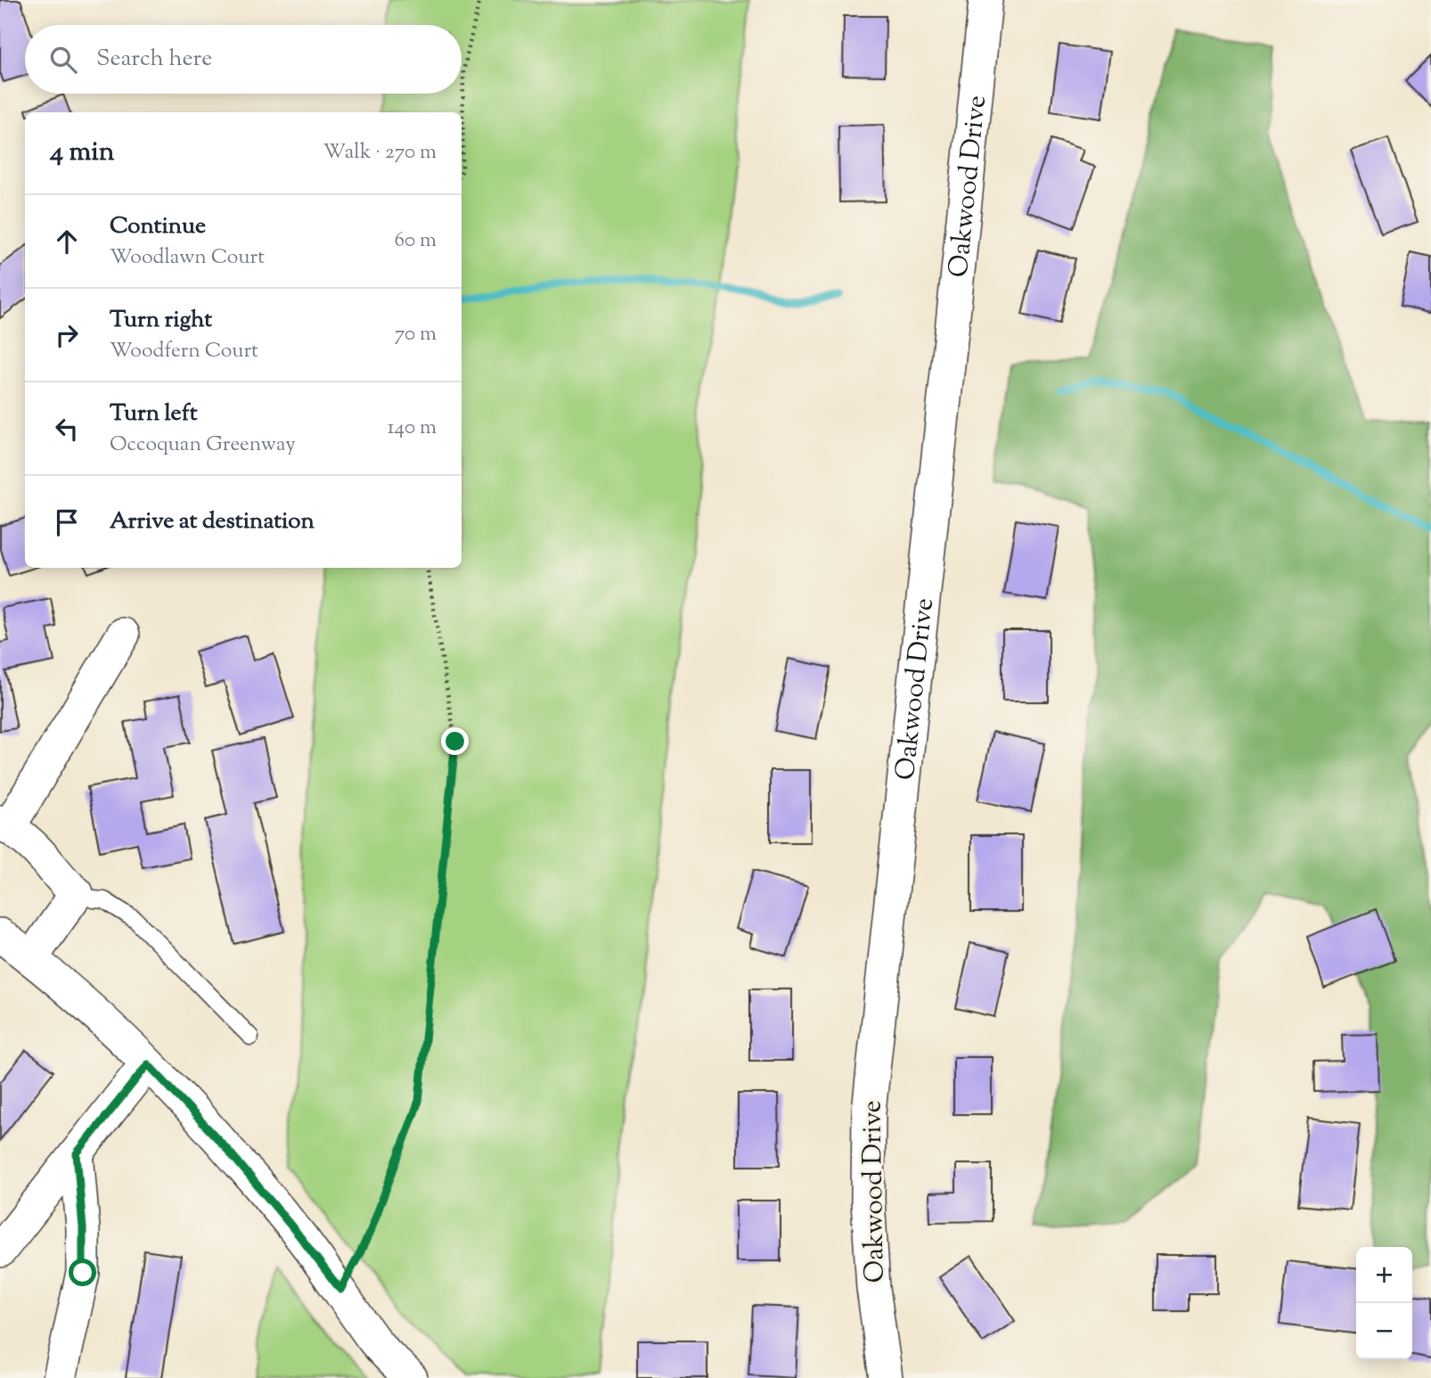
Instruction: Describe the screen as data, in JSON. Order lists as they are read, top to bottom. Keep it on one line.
{"streets":{"street":["Oakwood Drive"]},"page":{"search":"Search here","heading":["4 min","Walk · 270 m"],"list":[["Continue","Woodlawn Court","60 m"],["Turn right","Woodfern Court","70 m"],["Turn left","Occoquan Greenway","140 m"],"Arrive at destination"],"map_buttons":["+","−"]}}
